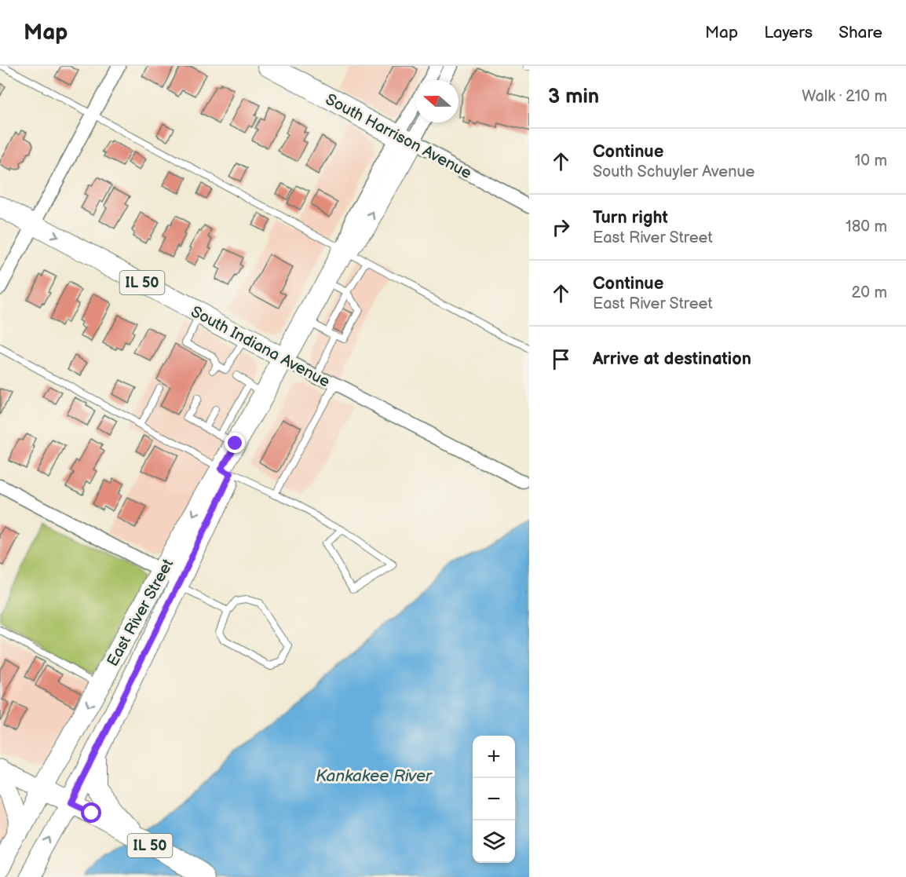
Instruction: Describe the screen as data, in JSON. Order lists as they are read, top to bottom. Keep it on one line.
{"streets":{"main road":["South Harrison Avenue","IL 50","South Indiana Avenue","East River Street"]},"crossings":[["South Harrison Avenue","East River Street"],["IL 50","East River Street"],["South Indiana Avenue","East River Street"]],"water":["Kankakee River"],"north":"left","page":{"header":"Map","nav":["Map","Layers","Share"],"heading":["3 min","Walk · 210 m"],"list":[["Continue","South Schuyler Avenue","10 m"],["Turn right","East River Street","180 m"],["Continue","East River Street","20 m"],"Arrive at destination"],"map_buttons":["+","−"]}}
